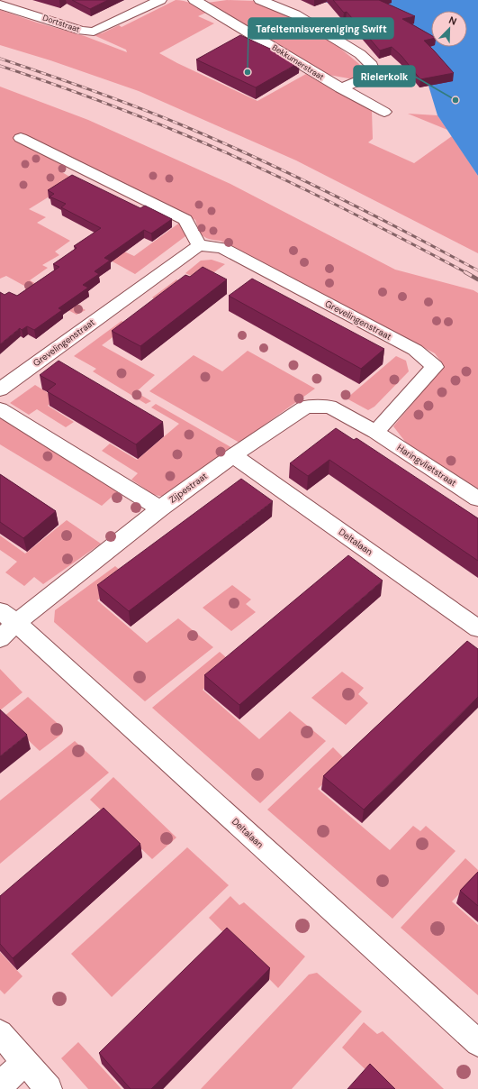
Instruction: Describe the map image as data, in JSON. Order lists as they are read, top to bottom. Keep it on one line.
{"streets":{"street":["Dortstraat","Bekkumerstraat","Grevelingenstraat","Haringvlietstraat","Zijpestraat","Deltalaan"]},"crossings":[["Grevelingenstraat","Haringvlietstraat"],["Grevelingenstraat","Zijpestraat"],["Haringvlietstraat","Zijpestraat"],["Zijpestraat","Deltalaan"]],"places":["Tafeltennisvereniging Swift","Rielerkolk"],"north":"top right"}
